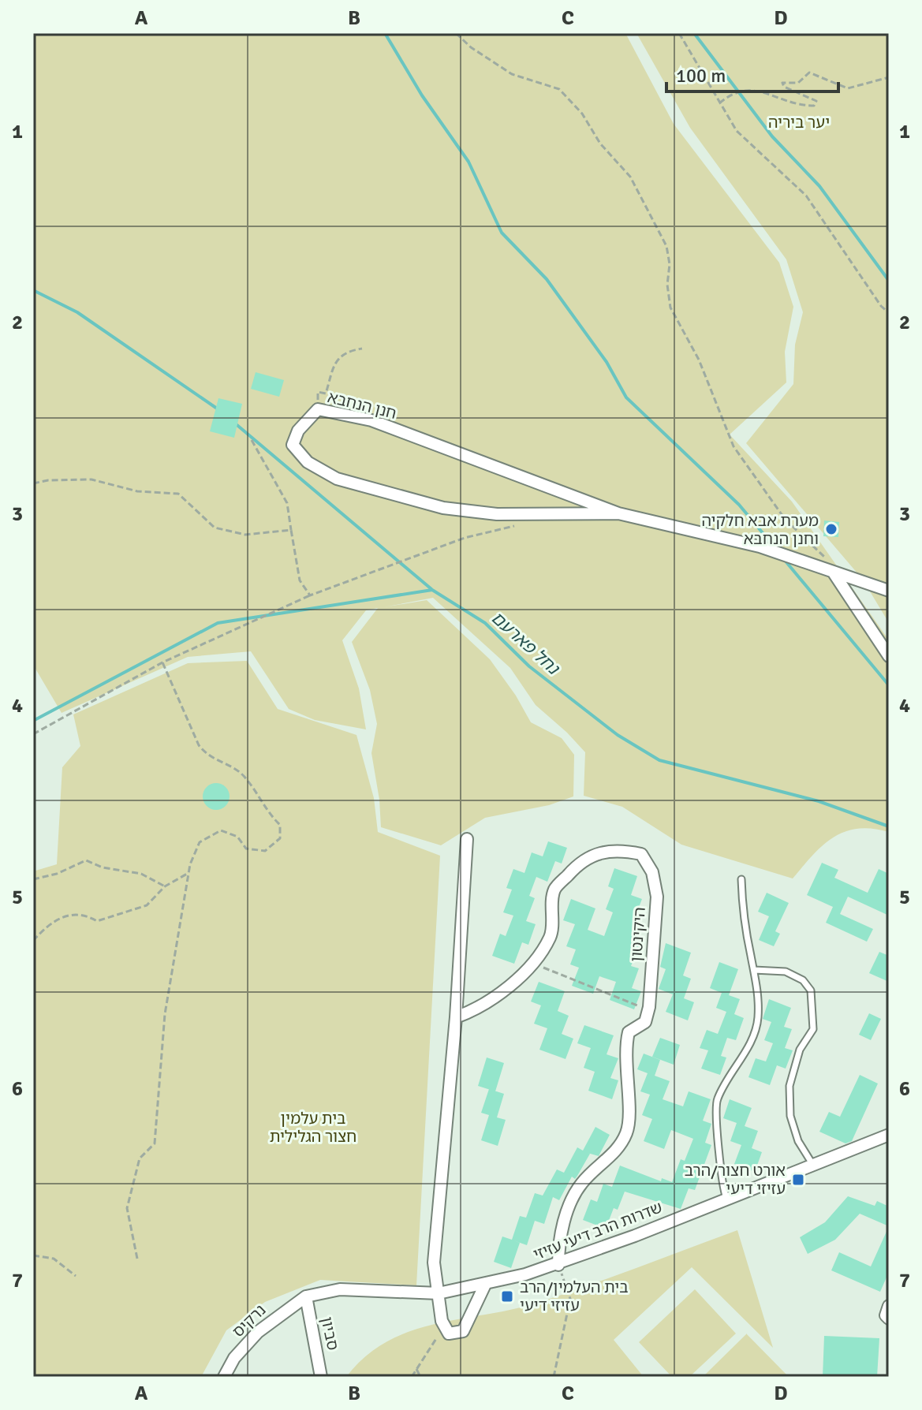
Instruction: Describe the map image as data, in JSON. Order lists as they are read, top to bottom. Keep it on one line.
{"streets":{"street":["חנן הנחבא","היקינטון","שדרות הרב דיעי עזיזי","נרקיס","סביון"]},"crossings":[["שדרות הרב דיעי עזיזי","נרקיס"],["שדרות הרב דיעי עזיזי","סביון"],["נרקיס","סביון"]],"water":["נחל פארעם"],"parks":["יער ביריה","בית עלמין חצור הגלילית"],"places":{"other":["מערת אבא חלקיה וחנן הנחבא"],"transit":["אורט חצור/הרב עזיזי דיעי","בית העלמין/הרב עזיזי דיעי"]},"scale_bar":"100 m","grid":{"columns":["A","B","C","D"],"rows":["1","2","3","4","5","6","7"]}}
